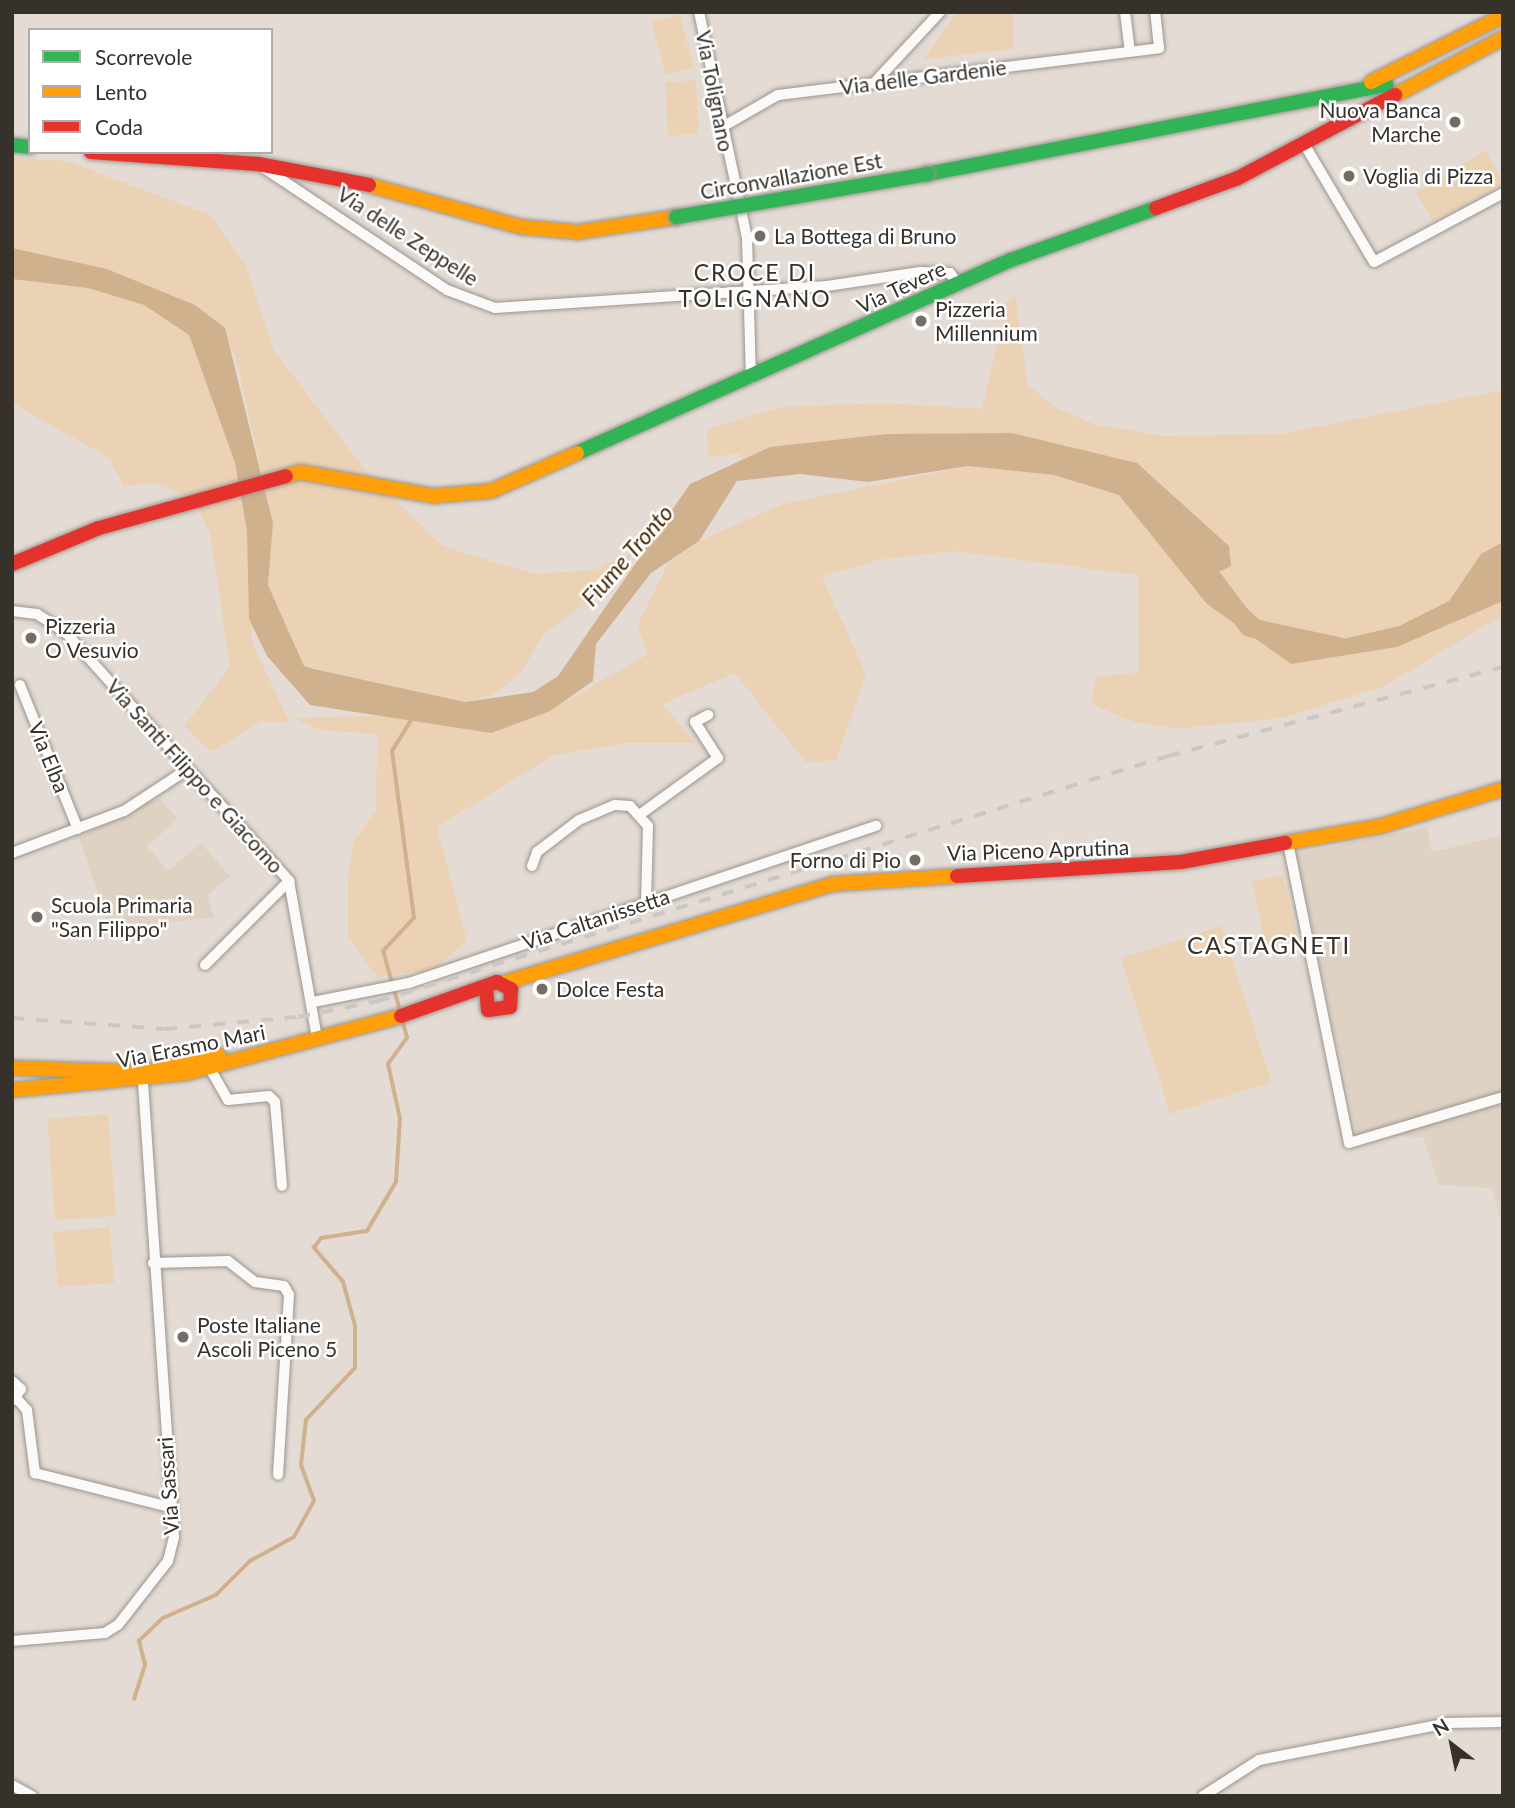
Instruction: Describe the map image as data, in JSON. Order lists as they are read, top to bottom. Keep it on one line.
{"streets":{"main road":["Circonvallazione Est","Via delle Zeppelle","Via Tevere","Via Piceno Aprutina","Via Erasmo Mari"],"street":["Via delle Gardenie","Via Tolignano","Via Elba","Via Santi Filippo e Giacomo","Via Caltanissetta","Via Sassari"]},"crossings":[["Via delle Gardenie","Via Tolignano"],["Via Tolignano","Via delle Zeppelle"],["Via Tolignano","Via Tevere"],["Circonvallazione Est","Via delle Zeppelle"],["Circonvallazione Est","Via Tevere"],["Via delle Zeppelle","Via Tevere"],["Via Santi Filippo e Giacomo","Via Caltanissetta"],["Via Santi Filippo e Giacomo","Via Erasmo Mari"],["Via Erasmo Mari","Via Sassari"]],"districts":["CROCE DI TOLIGNANO","CASTAGNETI"],"water":["Fiume Tronto"],"places":["Nuova Banca Marche","Voglia di Pizza","La Bottega di Bruno","Pizzeria Millennium","Pizzeria O Vesuvio","Forno di Pio","Scuola Primaria \"San Filippo\"","Dolce Festa","Poste Italiane Ascoli Piceno 5"],"legend":["Scorrevole","Lento","Coda"],"north":"top left"}
